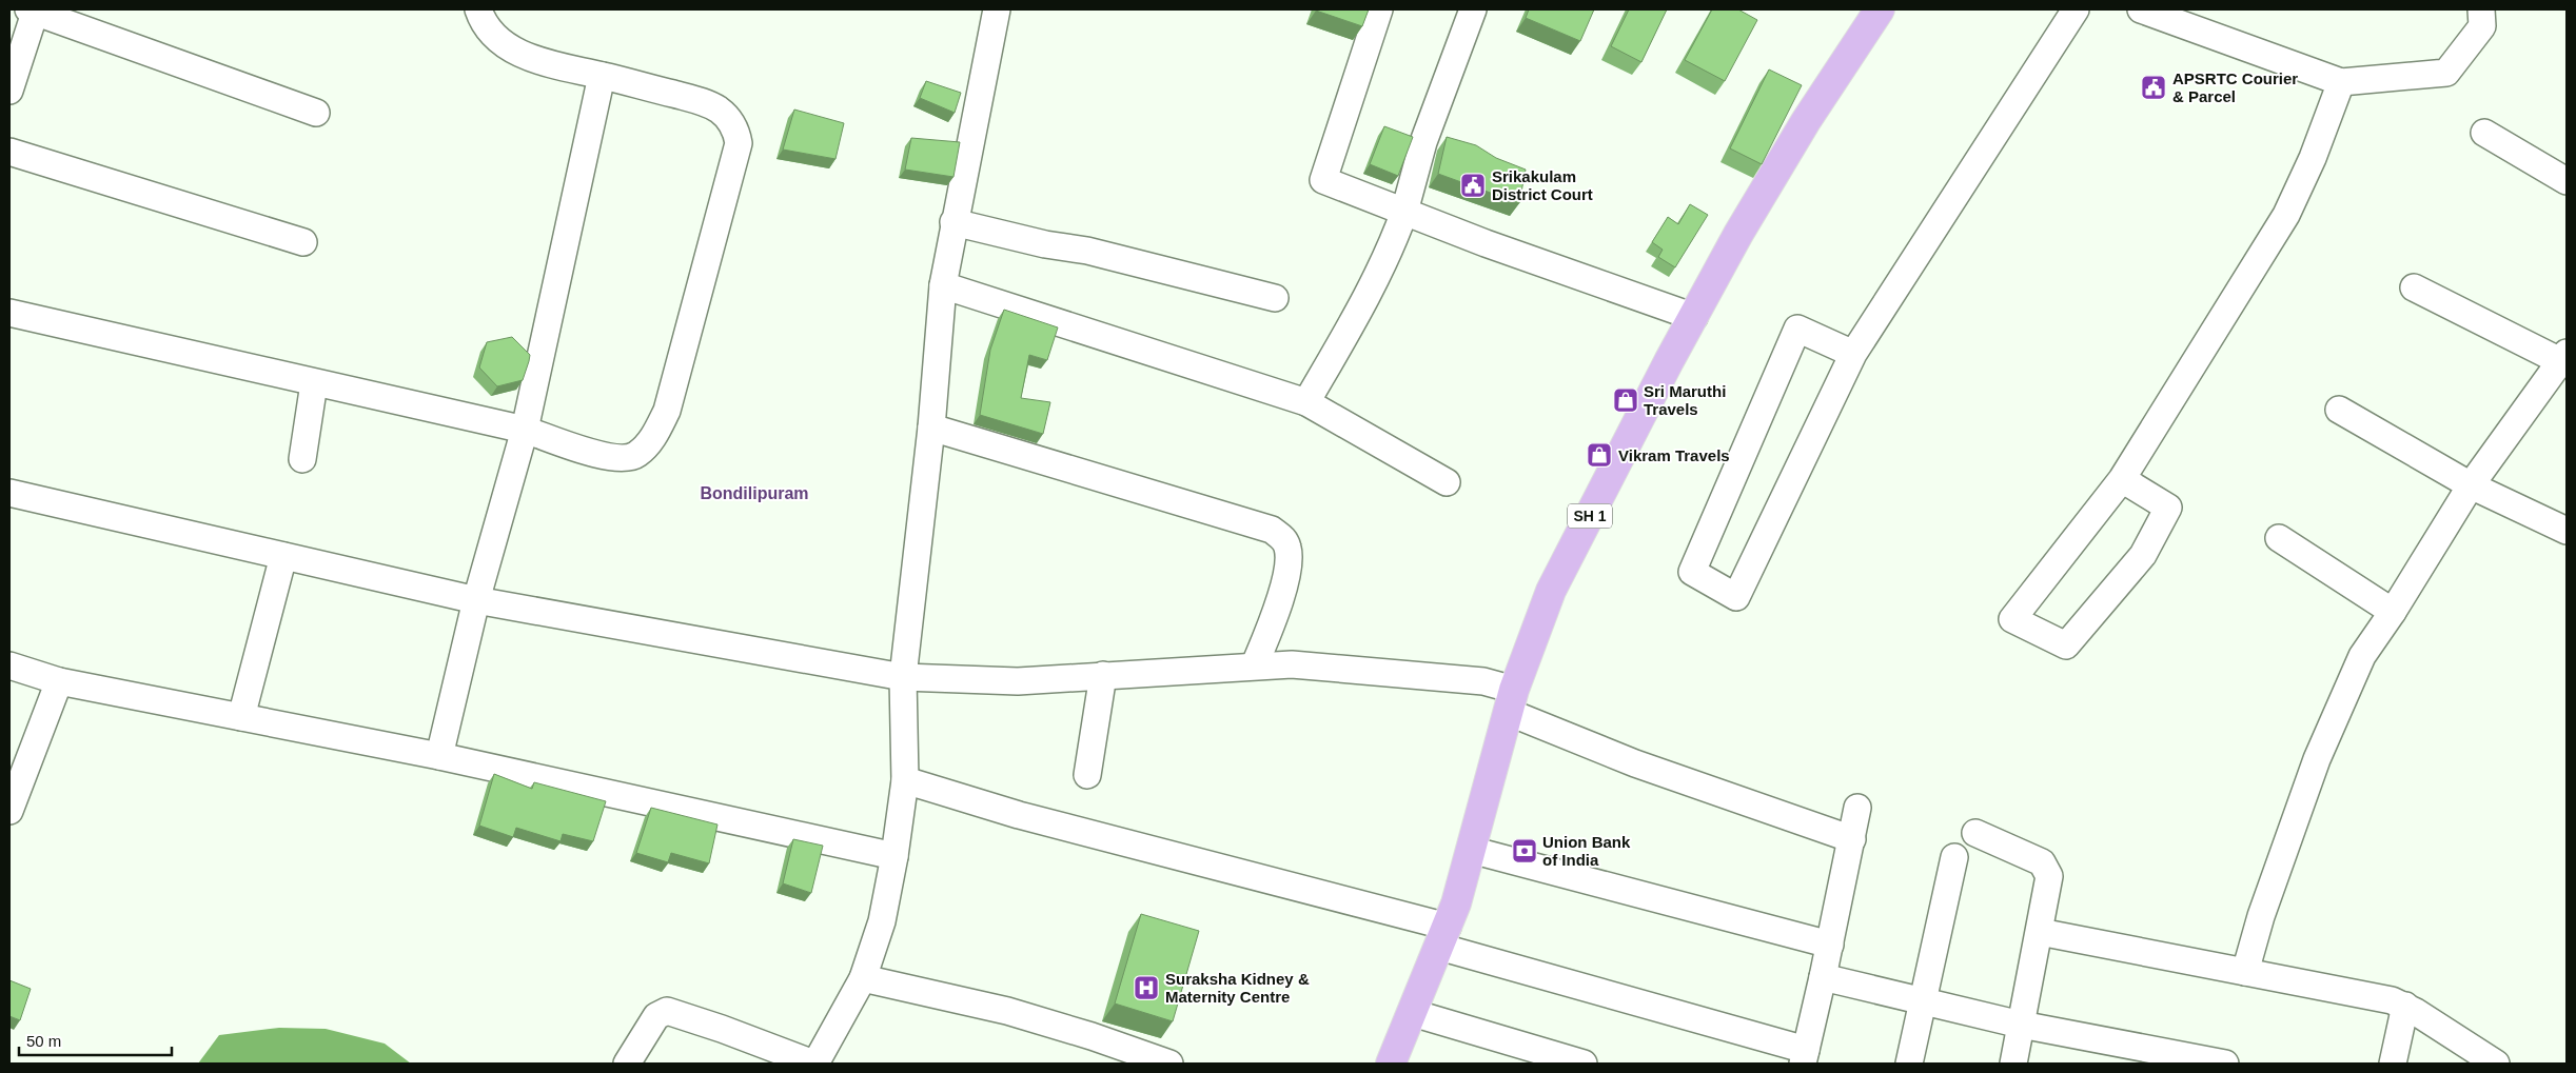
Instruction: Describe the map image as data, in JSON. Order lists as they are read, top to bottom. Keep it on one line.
{"streets":{"main road":["SH 1"]},"districts":["Bondilipuram"],"places":{"public building":["APSRTC Courier & Parcel","Srikakulam District Court"],"shop":["Sri Maruthi Travels","Vikram Travels"],"bank":["Union Bank of India"],"hospital":["Suraksha Kidney & Maternity Centre"]},"scale_bar":"50 m"}
